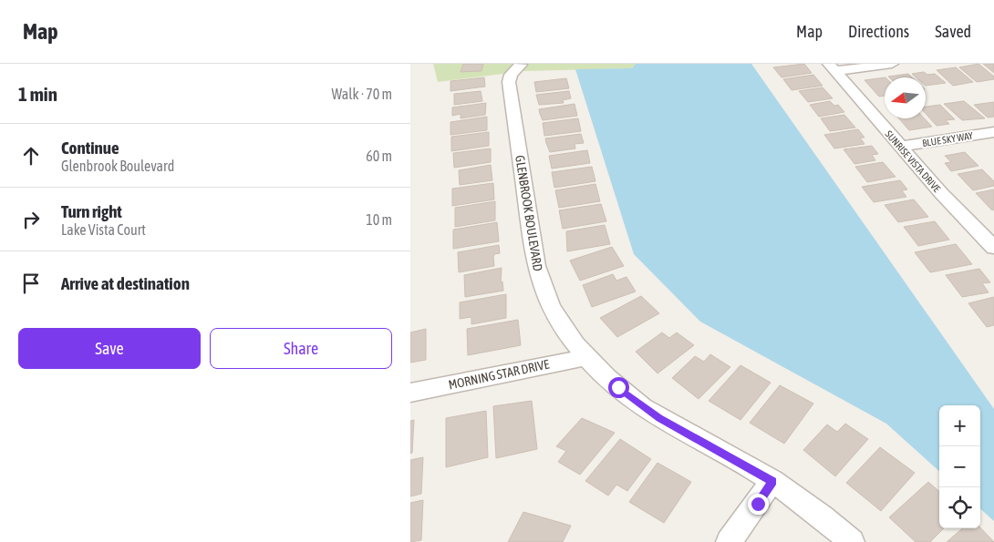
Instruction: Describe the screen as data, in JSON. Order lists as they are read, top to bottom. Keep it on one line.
{"streets":{"street":["BLUE SKY WAY","SUNRISE VISTA DRIVE","GLENBROOK BOULEVARD","MORNING STAR DRIVE"]},"crossings":[["BLUE SKY WAY","SUNRISE VISTA DRIVE"],["GLENBROOK BOULEVARD","MORNING STAR DRIVE"]],"north":"left","page":{"header":"Map","nav":["Map","Directions","Saved"],"heading":["1 min","Walk · 70 m"],"list":[["Continue","Glenbrook Boulevard","60 m"],["Turn right","Lake Vista Court","10 m"],"Arrive at destination"],"buttons":["Save","Share"],"map_buttons":["+","−"]}}
